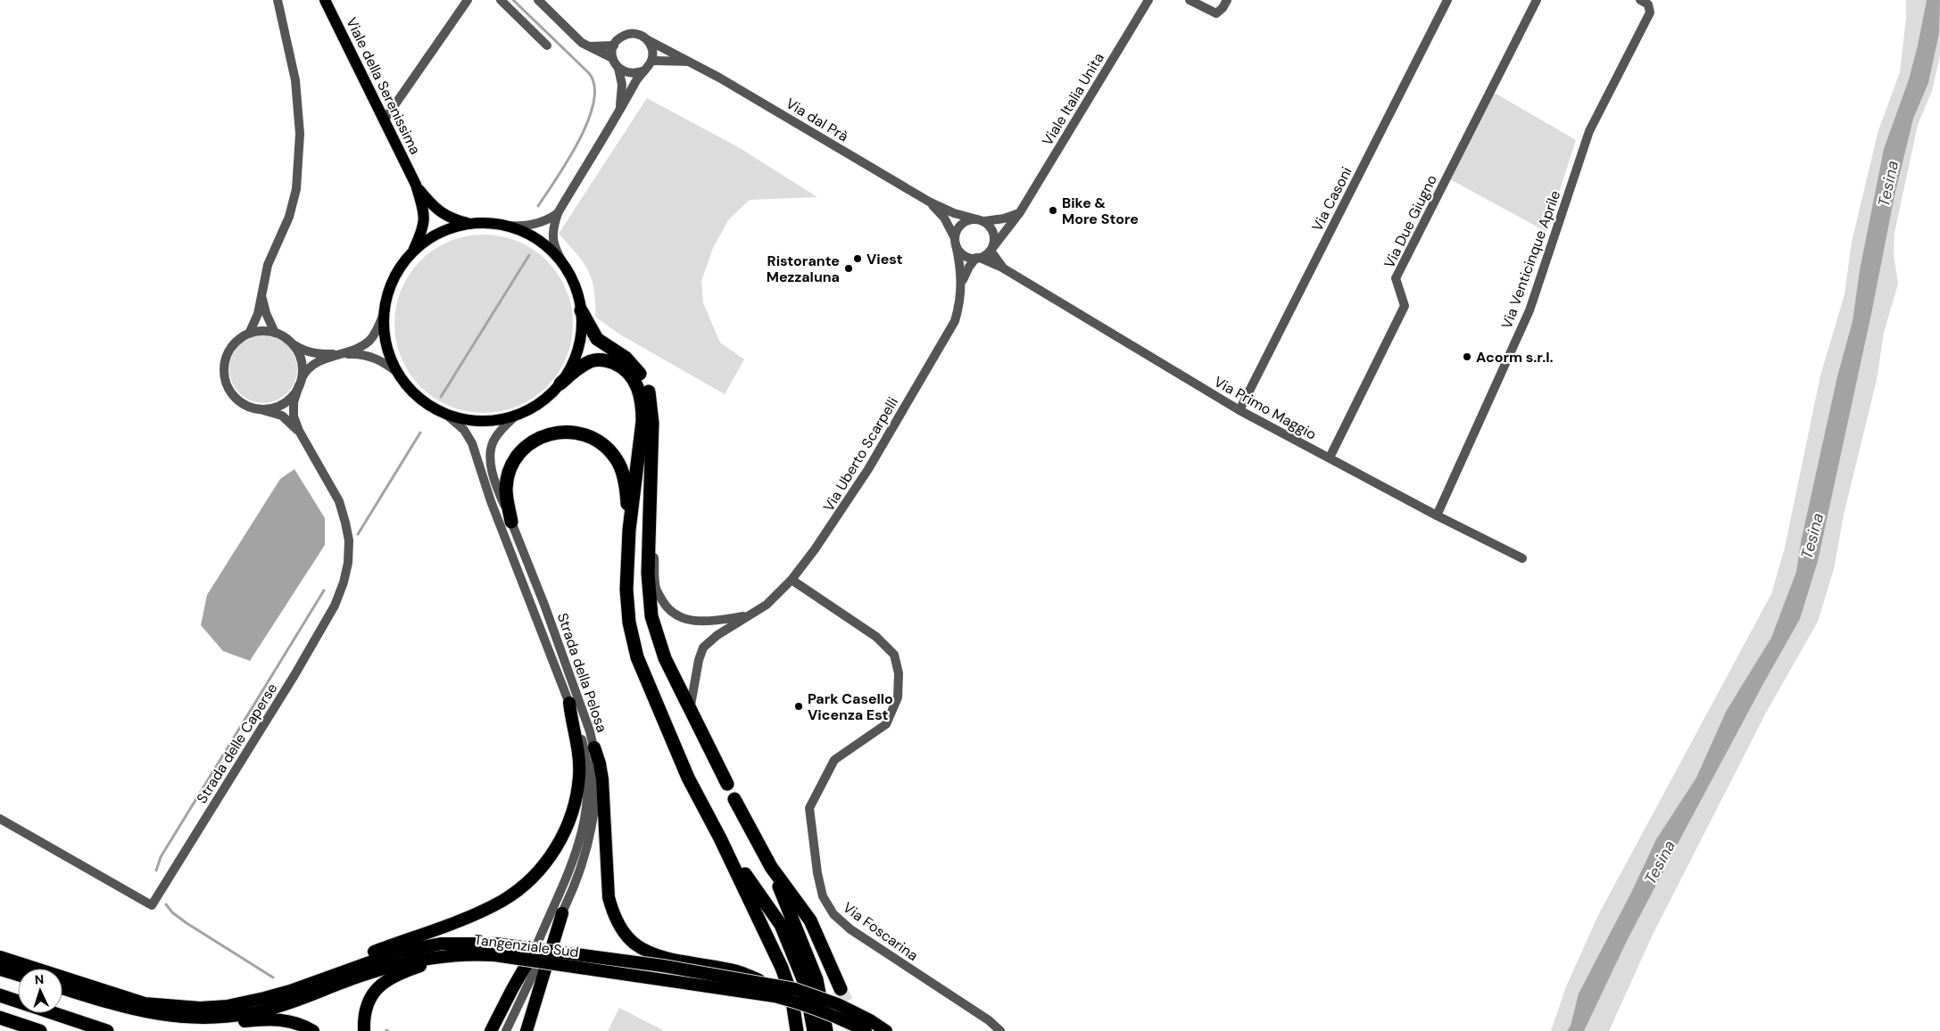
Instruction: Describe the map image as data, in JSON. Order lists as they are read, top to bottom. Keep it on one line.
{"streets":{"highway":["Tangenziale Sud"],"main road":["Viale della Serenissima"],"street":["Viale Italia Unita","Via dal Prà","Via Casoni","Via Due Giugno","Via Venticinque Aprile","Via Primo Maggio","Via Uberto Scarpelli","Strada della Pelosa","Strada delle Caperse","Via Foscarina"]},"crossings":[["Viale Italia Unita","Via dal Prà"],["Viale Italia Unita","Via Primo Maggio"],["Viale Italia Unita","Via Uberto Scarpelli"],["Via dal Prà","Via Primo Maggio"],["Via dal Prà","Via Uberto Scarpelli"],["Via Casoni","Via Primo Maggio"],["Via Due Giugno","Via Primo Maggio"],["Via Venticinque Aprile","Via Primo Maggio"],["Via Primo Maggio","Via Uberto Scarpelli"],["Via Uberto Scarpelli","Via Foscarina"],["Strada della Pelosa","Tangenziale Sud"]],"water":["Tesina"],"places":["Bike & More Store","Viest","Ristorante Mezzaluna","Acorm s.r.l.","Park Casello Vicenza Est"],"north":"top"}
